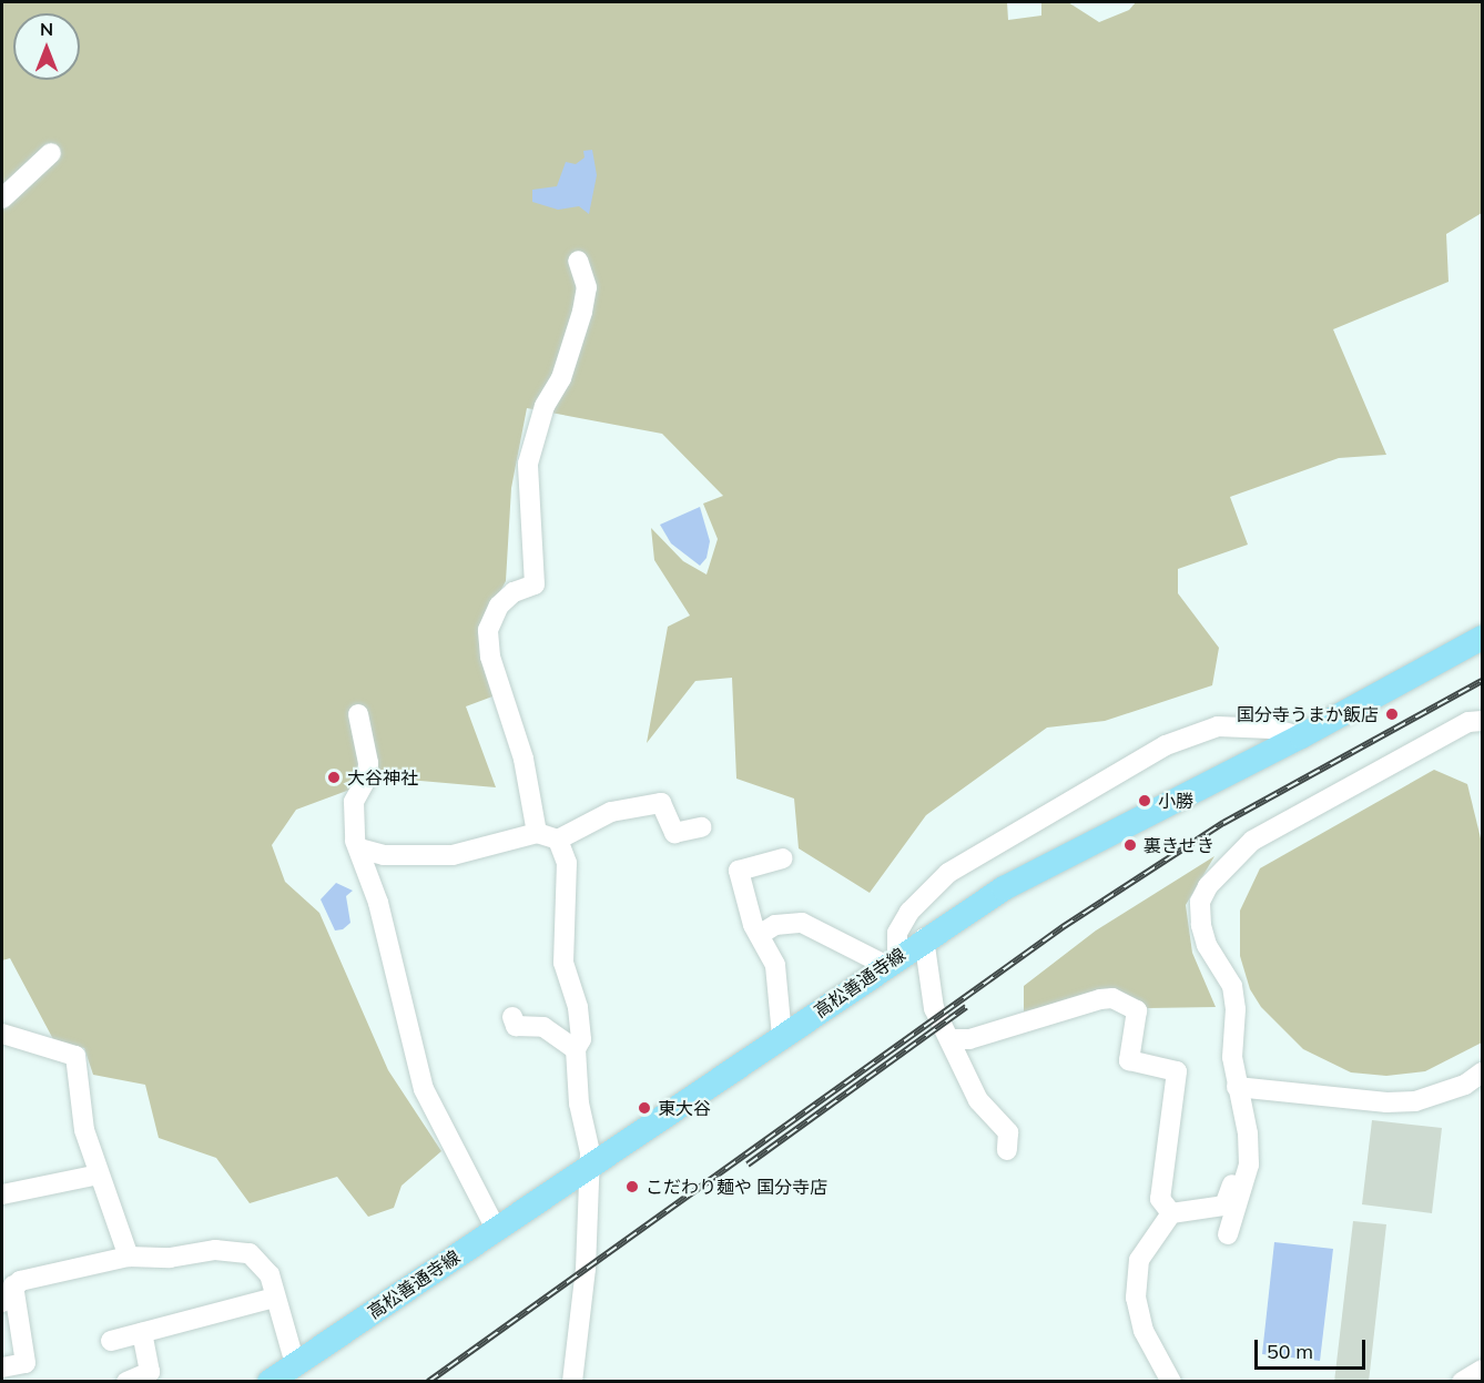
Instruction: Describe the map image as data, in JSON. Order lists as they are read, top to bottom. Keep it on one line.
{"streets":{"main road":["高松善通寺線"]},"places":["国分寺うまか飯店","大谷神社","小勝","裏きせき","東大谷","こだわり麺や 国分寺店"],"scale_bar":"50 m","north":"top"}
